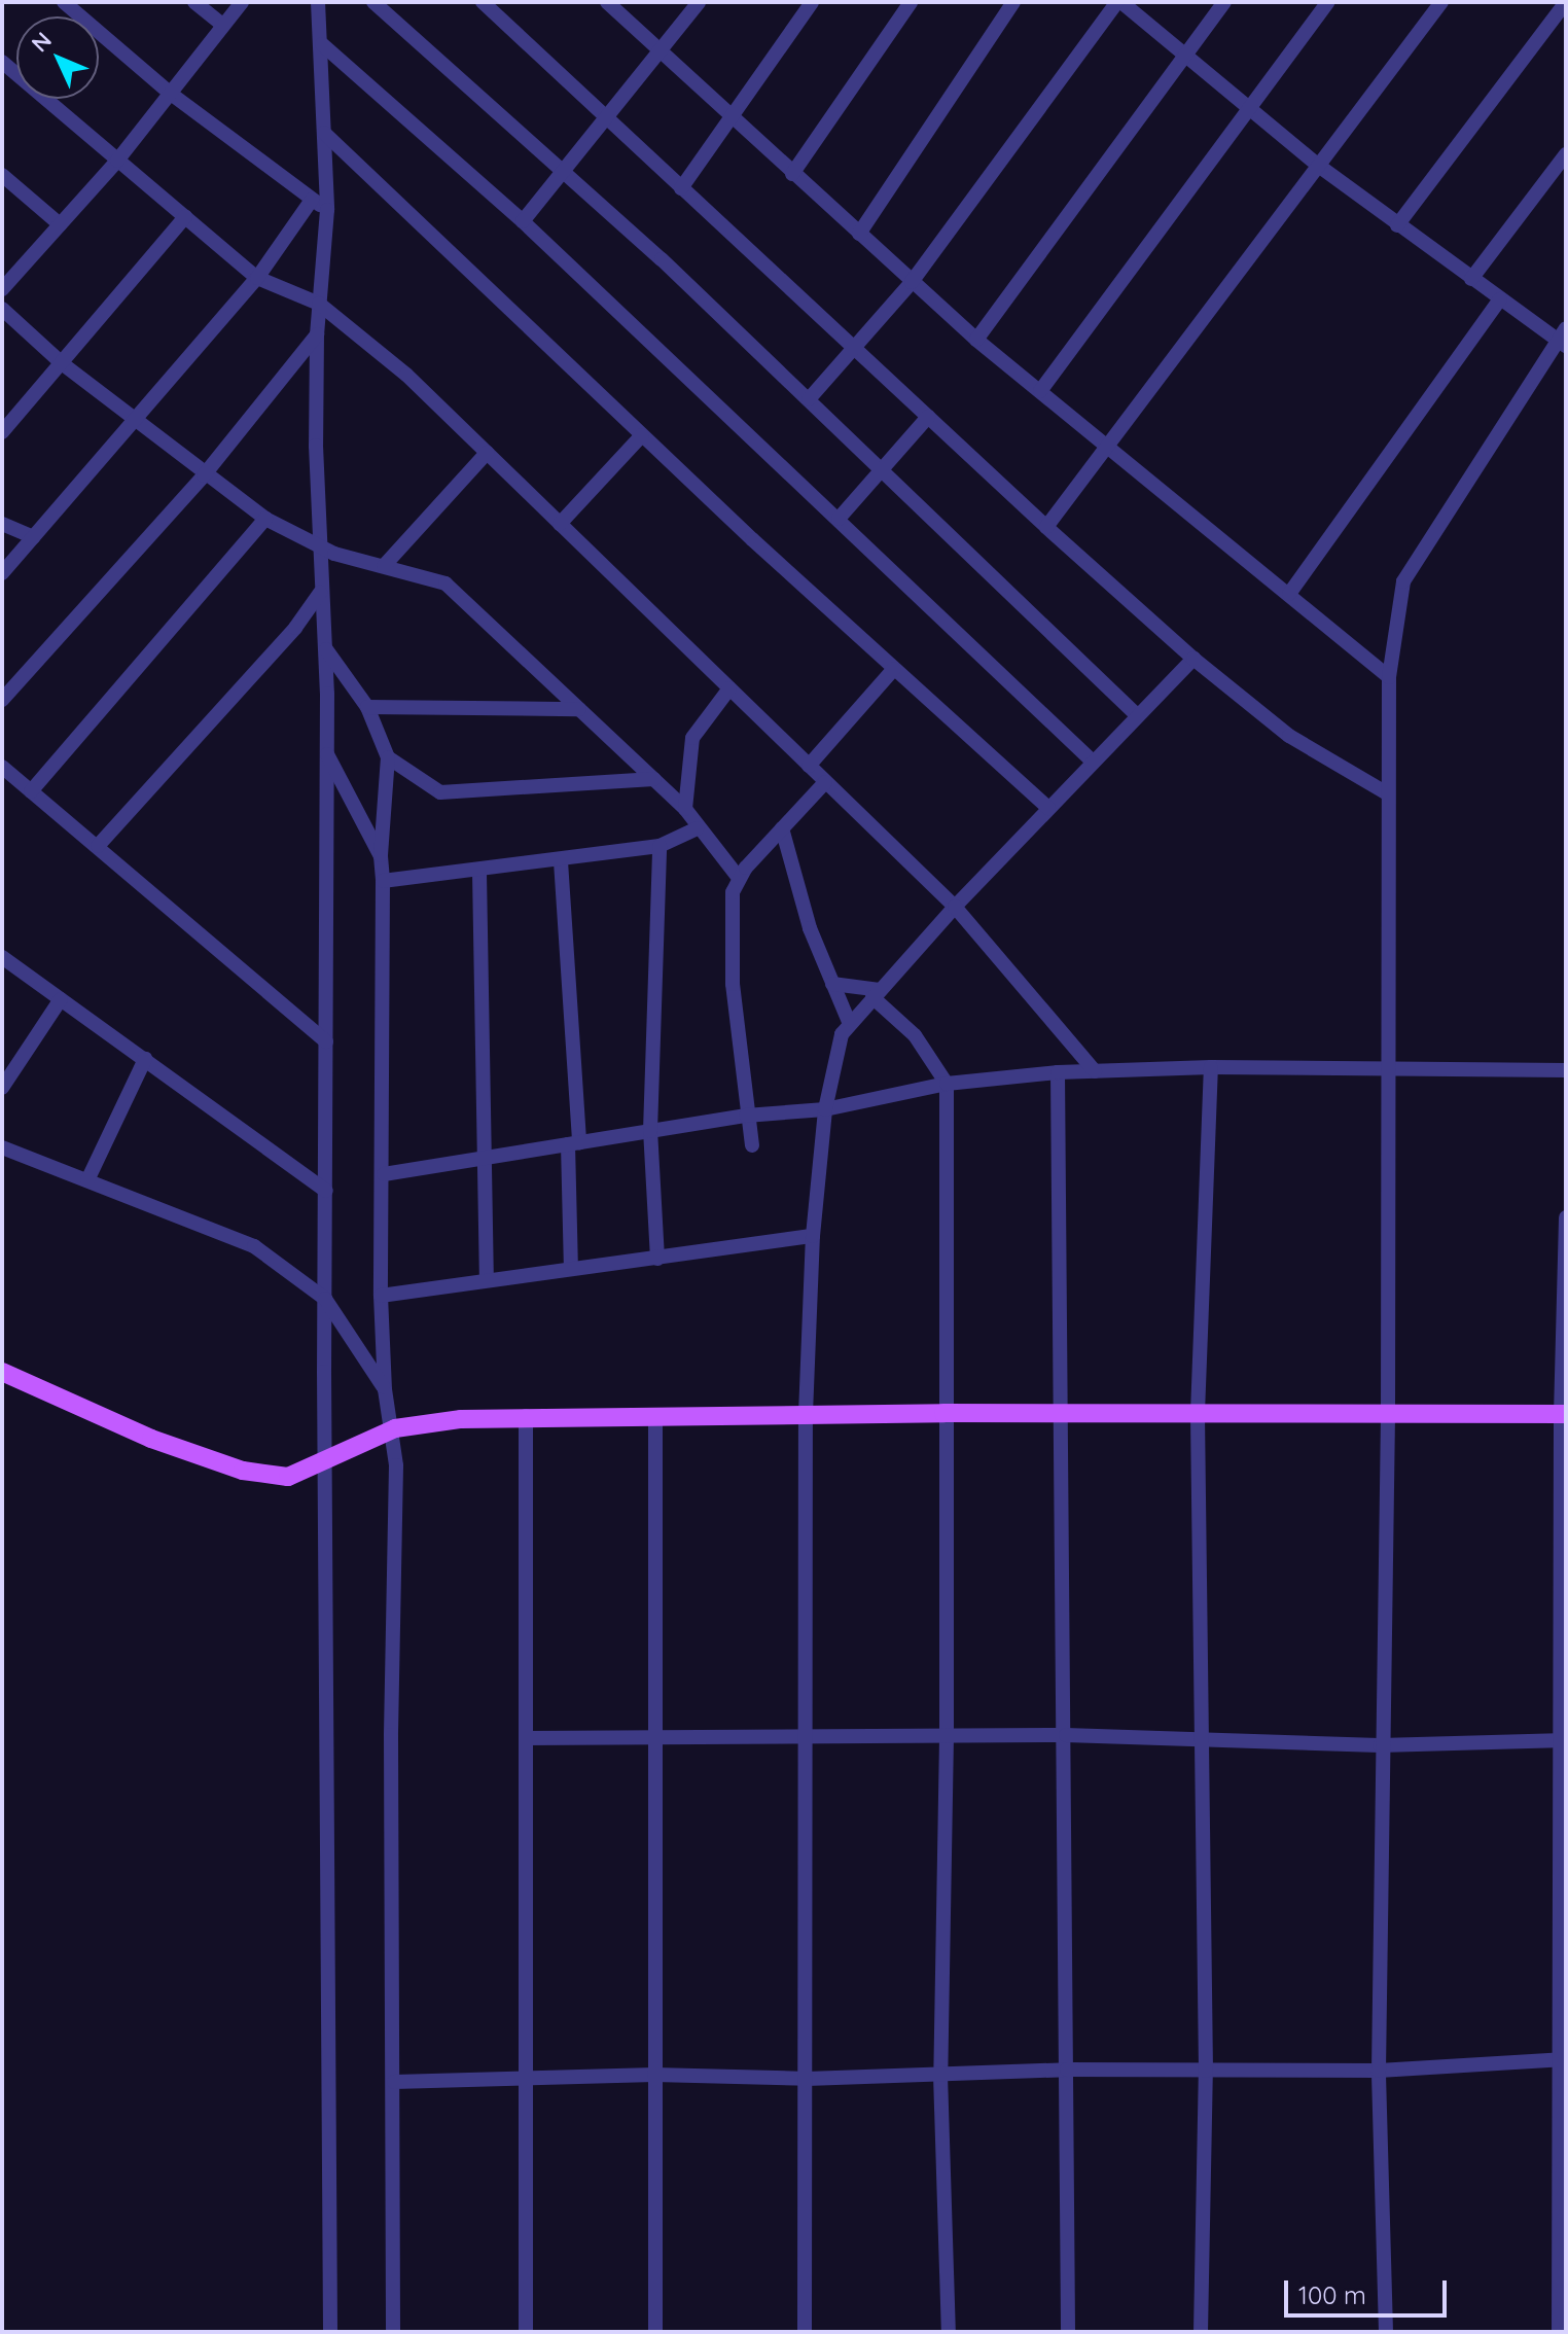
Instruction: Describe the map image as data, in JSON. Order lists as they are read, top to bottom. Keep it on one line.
{"scale_bar":"100 m","north":"top left"}
